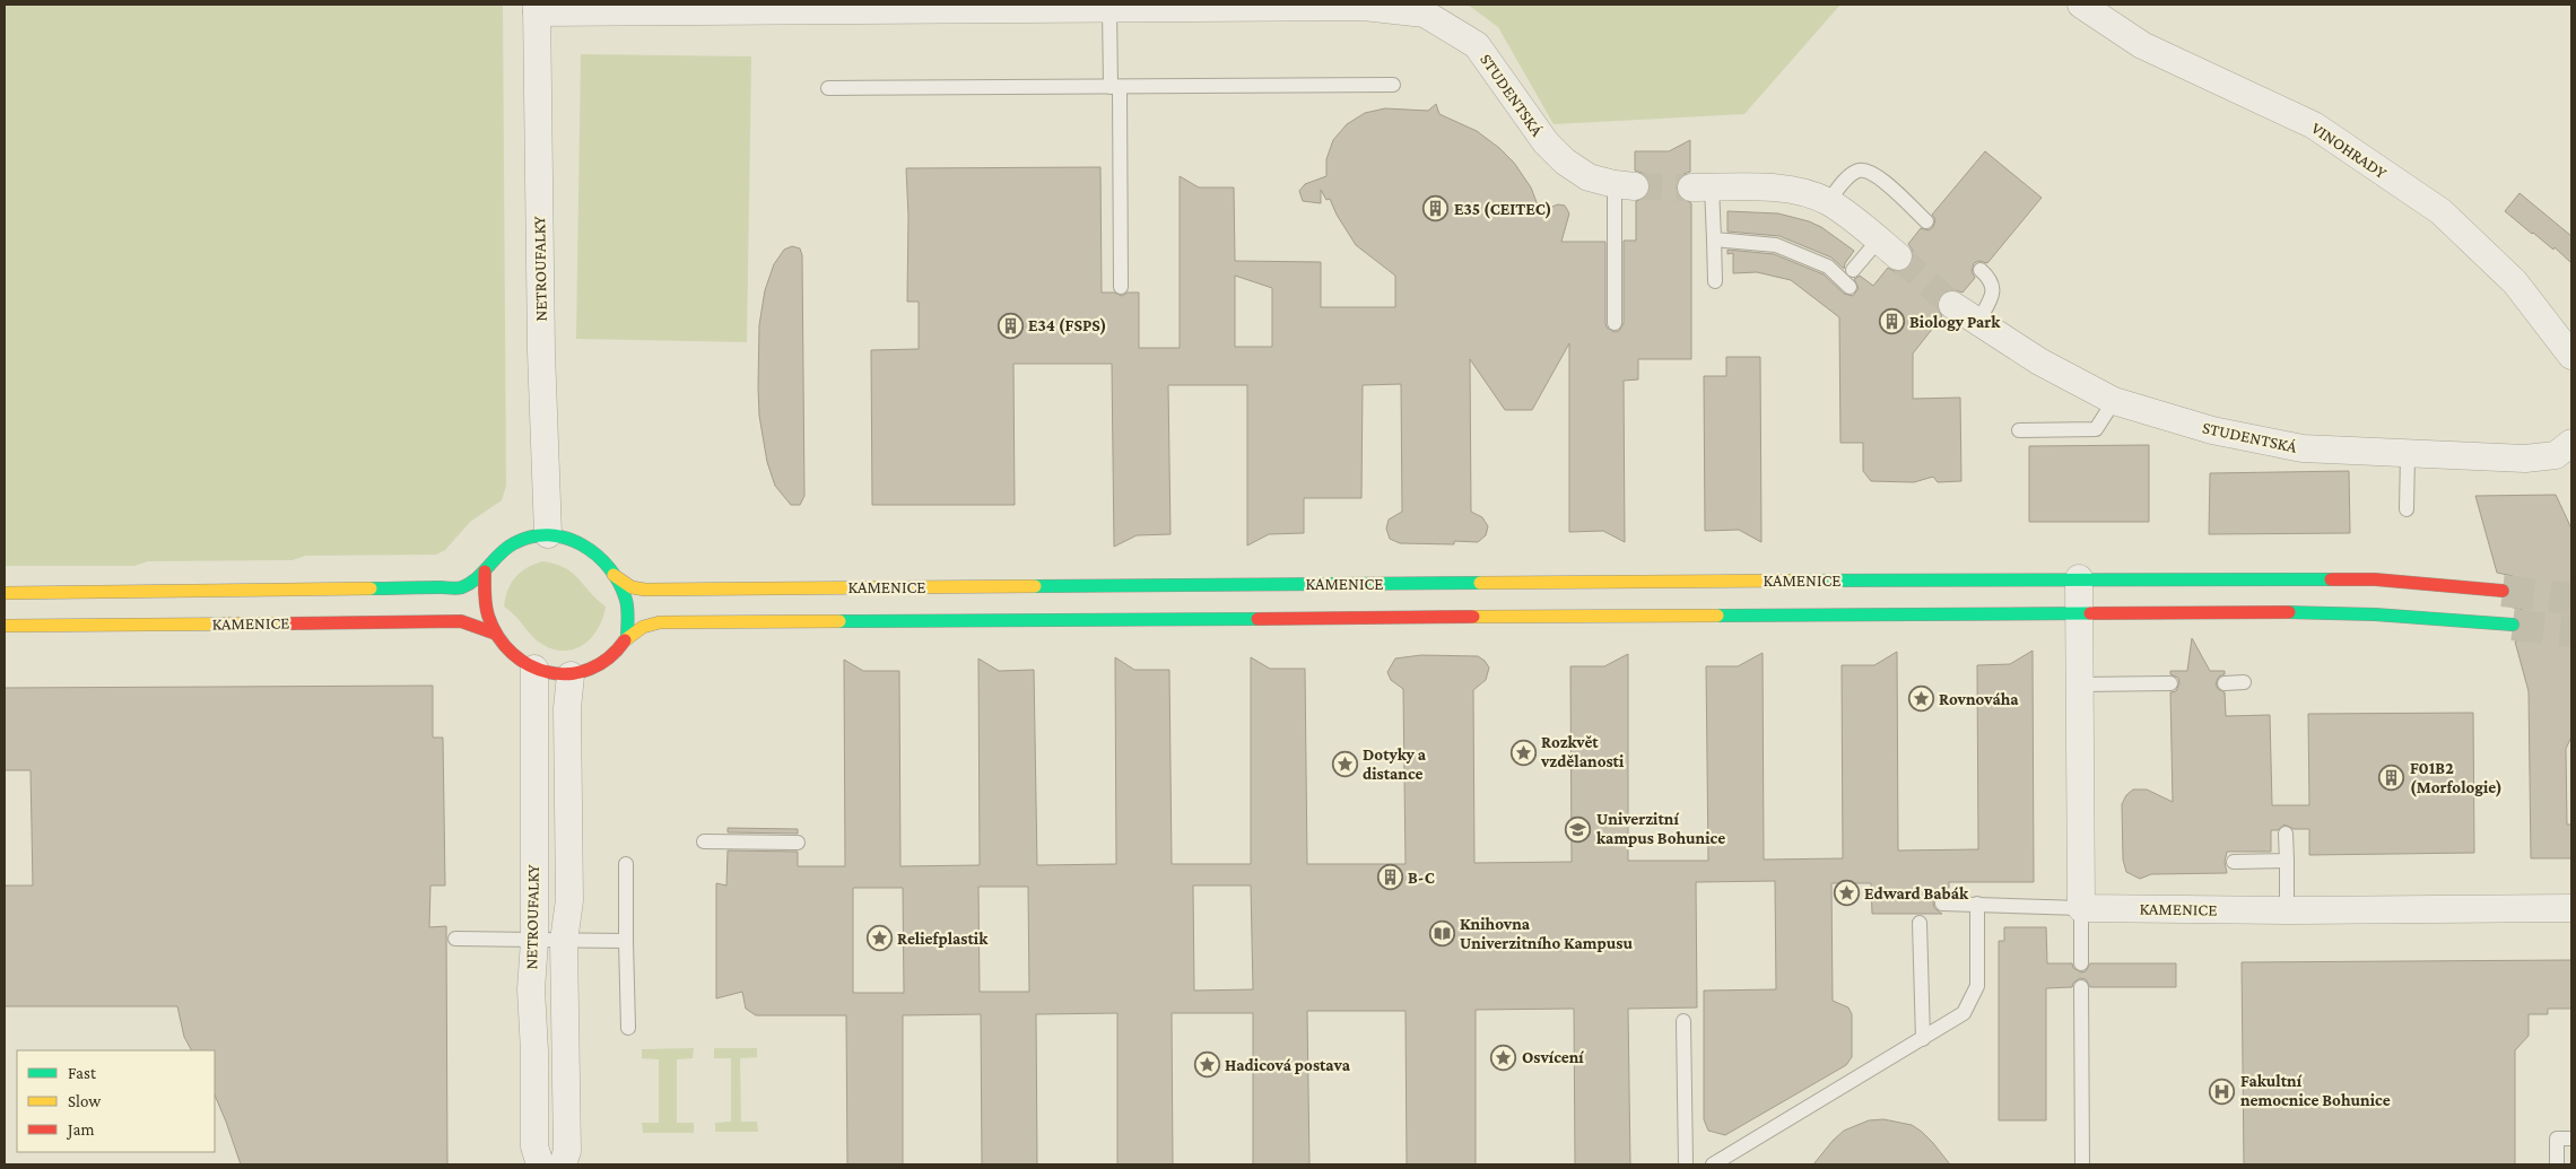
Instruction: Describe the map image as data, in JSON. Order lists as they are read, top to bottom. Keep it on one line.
{"streets":{"street":["STUDENTSKÁ","VINOHRADY","NETROUFALKY","KAMENICE"]},"crossings":[["STUDENTSKÁ","NETROUFALKY"],["NETROUFALKY","KAMENICE"]],"places":{"building":["E35 (CEITEC)","Biology Park","E34 (FSPS)","F01B2 (Morfologie)","B-C"],"place":["Rovnováha","Rozkvět vzdělanosti","Dotyky a distance","Edward Babák","Reliefplastik","Osvícení","Hadicová postava"],"school or university":["Univerzitní kampus Bohunice"],"library":["Knihovna Univerzitního Kampusu"],"hospital":["Fakultní nemocnice Bohunice"]},"legend":["Fast","Slow","Jam"]}
